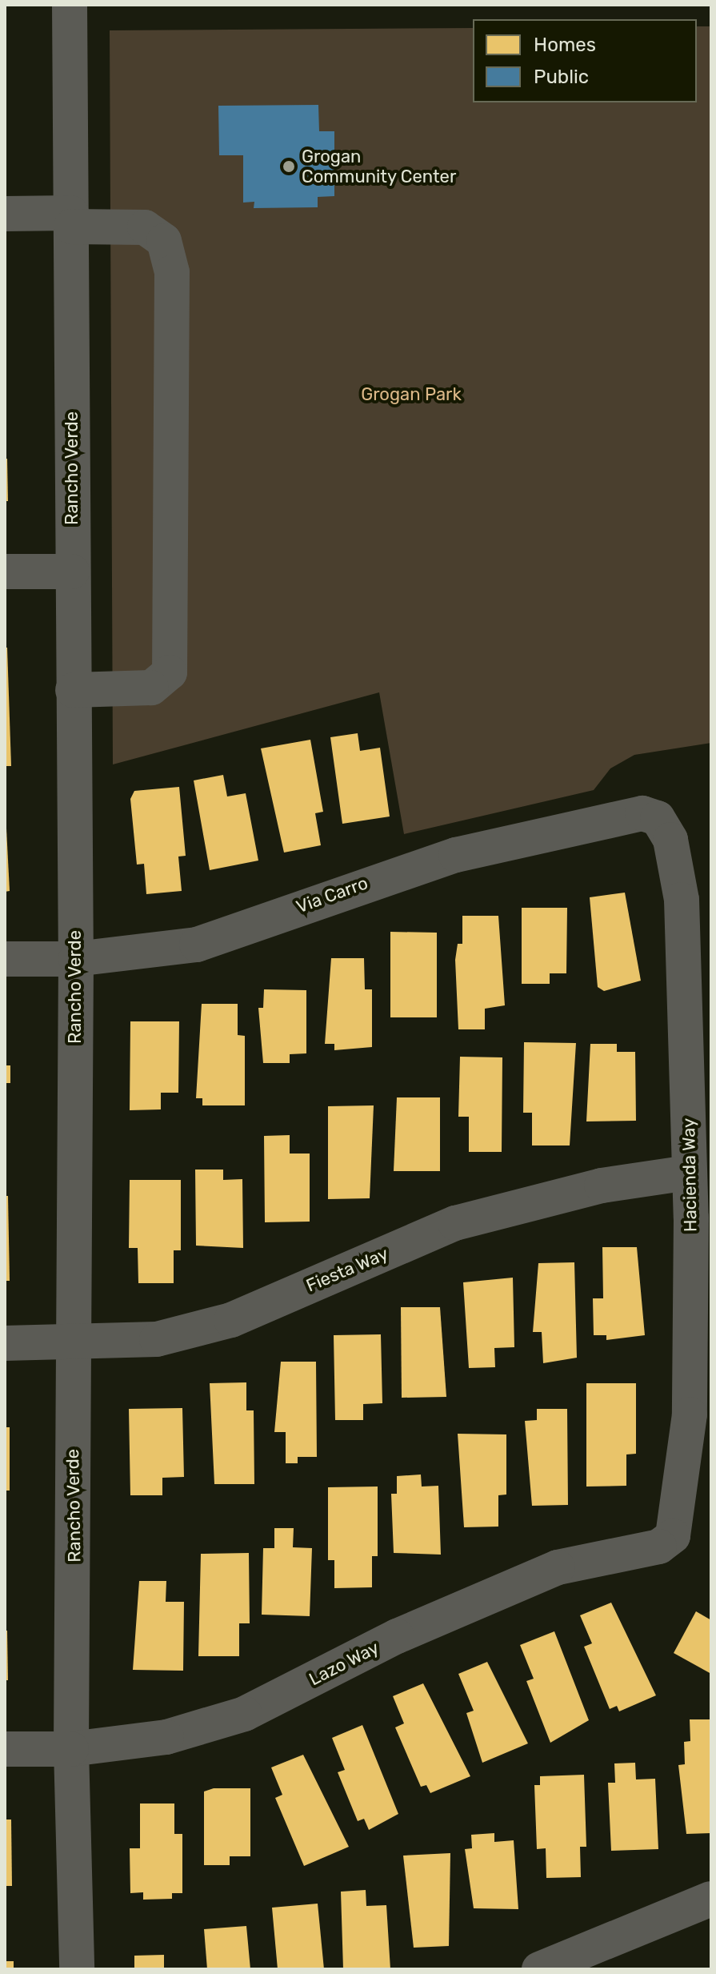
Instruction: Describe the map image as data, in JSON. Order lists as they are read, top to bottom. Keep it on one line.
{"streets":{"street":["Rancho Verde","Via Carro","Hacienda Way","Fiesta Way","Lazo Way"]},"crossings":[["Rancho Verde","Via Carro"],["Rancho Verde","Fiesta Way"],["Rancho Verde","Lazo Way"],["Via Carro","Hacienda Way"],["Hacienda Way","Fiesta Way"],["Hacienda Way","Lazo Way"]],"parks":["Grogan Park"],"places":["Grogan Community Center"],"legend":["Homes","Public"]}
